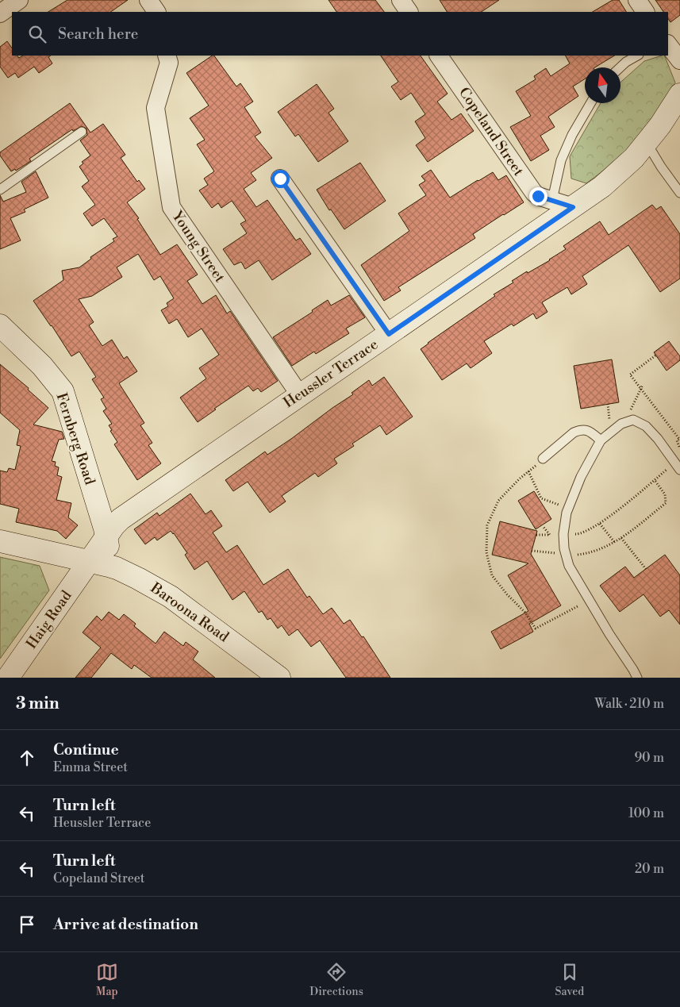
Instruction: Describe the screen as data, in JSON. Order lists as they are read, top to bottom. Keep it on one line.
{"streets":{"street":["Copeland Street","Young Street","Heussler Terrace","Fernberg Road","Baroona Road","Haig Road"]},"crossings":[["Copeland Street","Heussler Terrace"],["Young Street","Heussler Terrace"],["Heussler Terrace","Fernberg Road"],["Heussler Terrace","Baroona Road"],["Heussler Terrace","Haig Road"],["Fernberg Road","Baroona Road"],["Baroona Road","Haig Road"]],"north":"top","page":{"search":"Search here","heading":["3 min","Walk · 210 m"],"list":[["Continue","Emma Street","90 m"],["Turn left","Heussler Terrace","100 m"],["Turn left","Copeland Street","20 m"],"Arrive at destination"],"nav":["Map","Directions","Saved"]}}
